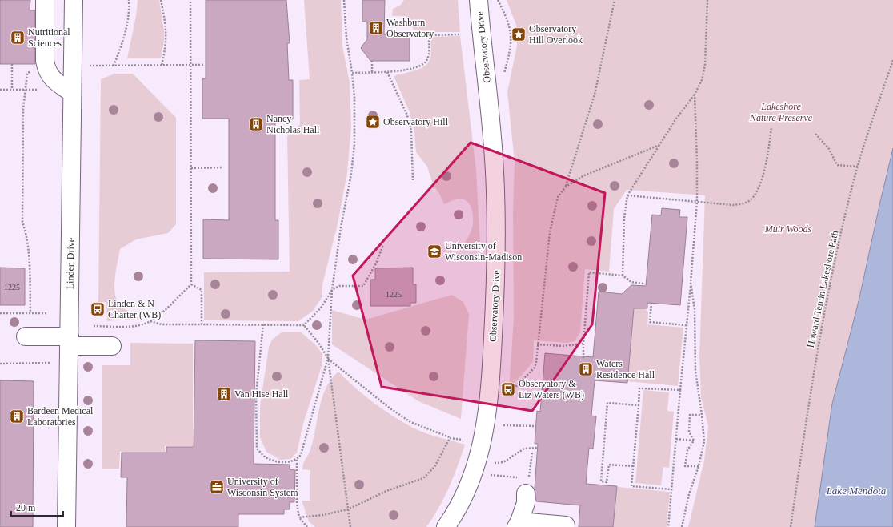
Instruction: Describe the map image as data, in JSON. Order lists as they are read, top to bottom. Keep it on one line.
{"streets":{"street":["Observatory Drive","Linden Drive"],"path":["Howard Temin Lakeshore Path"]},"water":["Lake Mendota"],"parks":["Lakeshore Nature Preserve","Muir Woods"],"places":{"building":["Washburn Observatory","Nutritional Sciences","Nancy Nicholas Hall","Waters Residence Hall","Van Hise Hall","Bardeen Medical Laboratories"],"place":["Observatory Hill Overlook","Observatory Hill"],"school or university":["University of Wisconsin-Madison"],"bus stop":["Linden & N Charter (WB)","Observatory & Liz Waters (WB)"],"office":["University of Wisconsin System"]},"house_numbers":["1225","1225"],"scale_bar":"20 m"}
